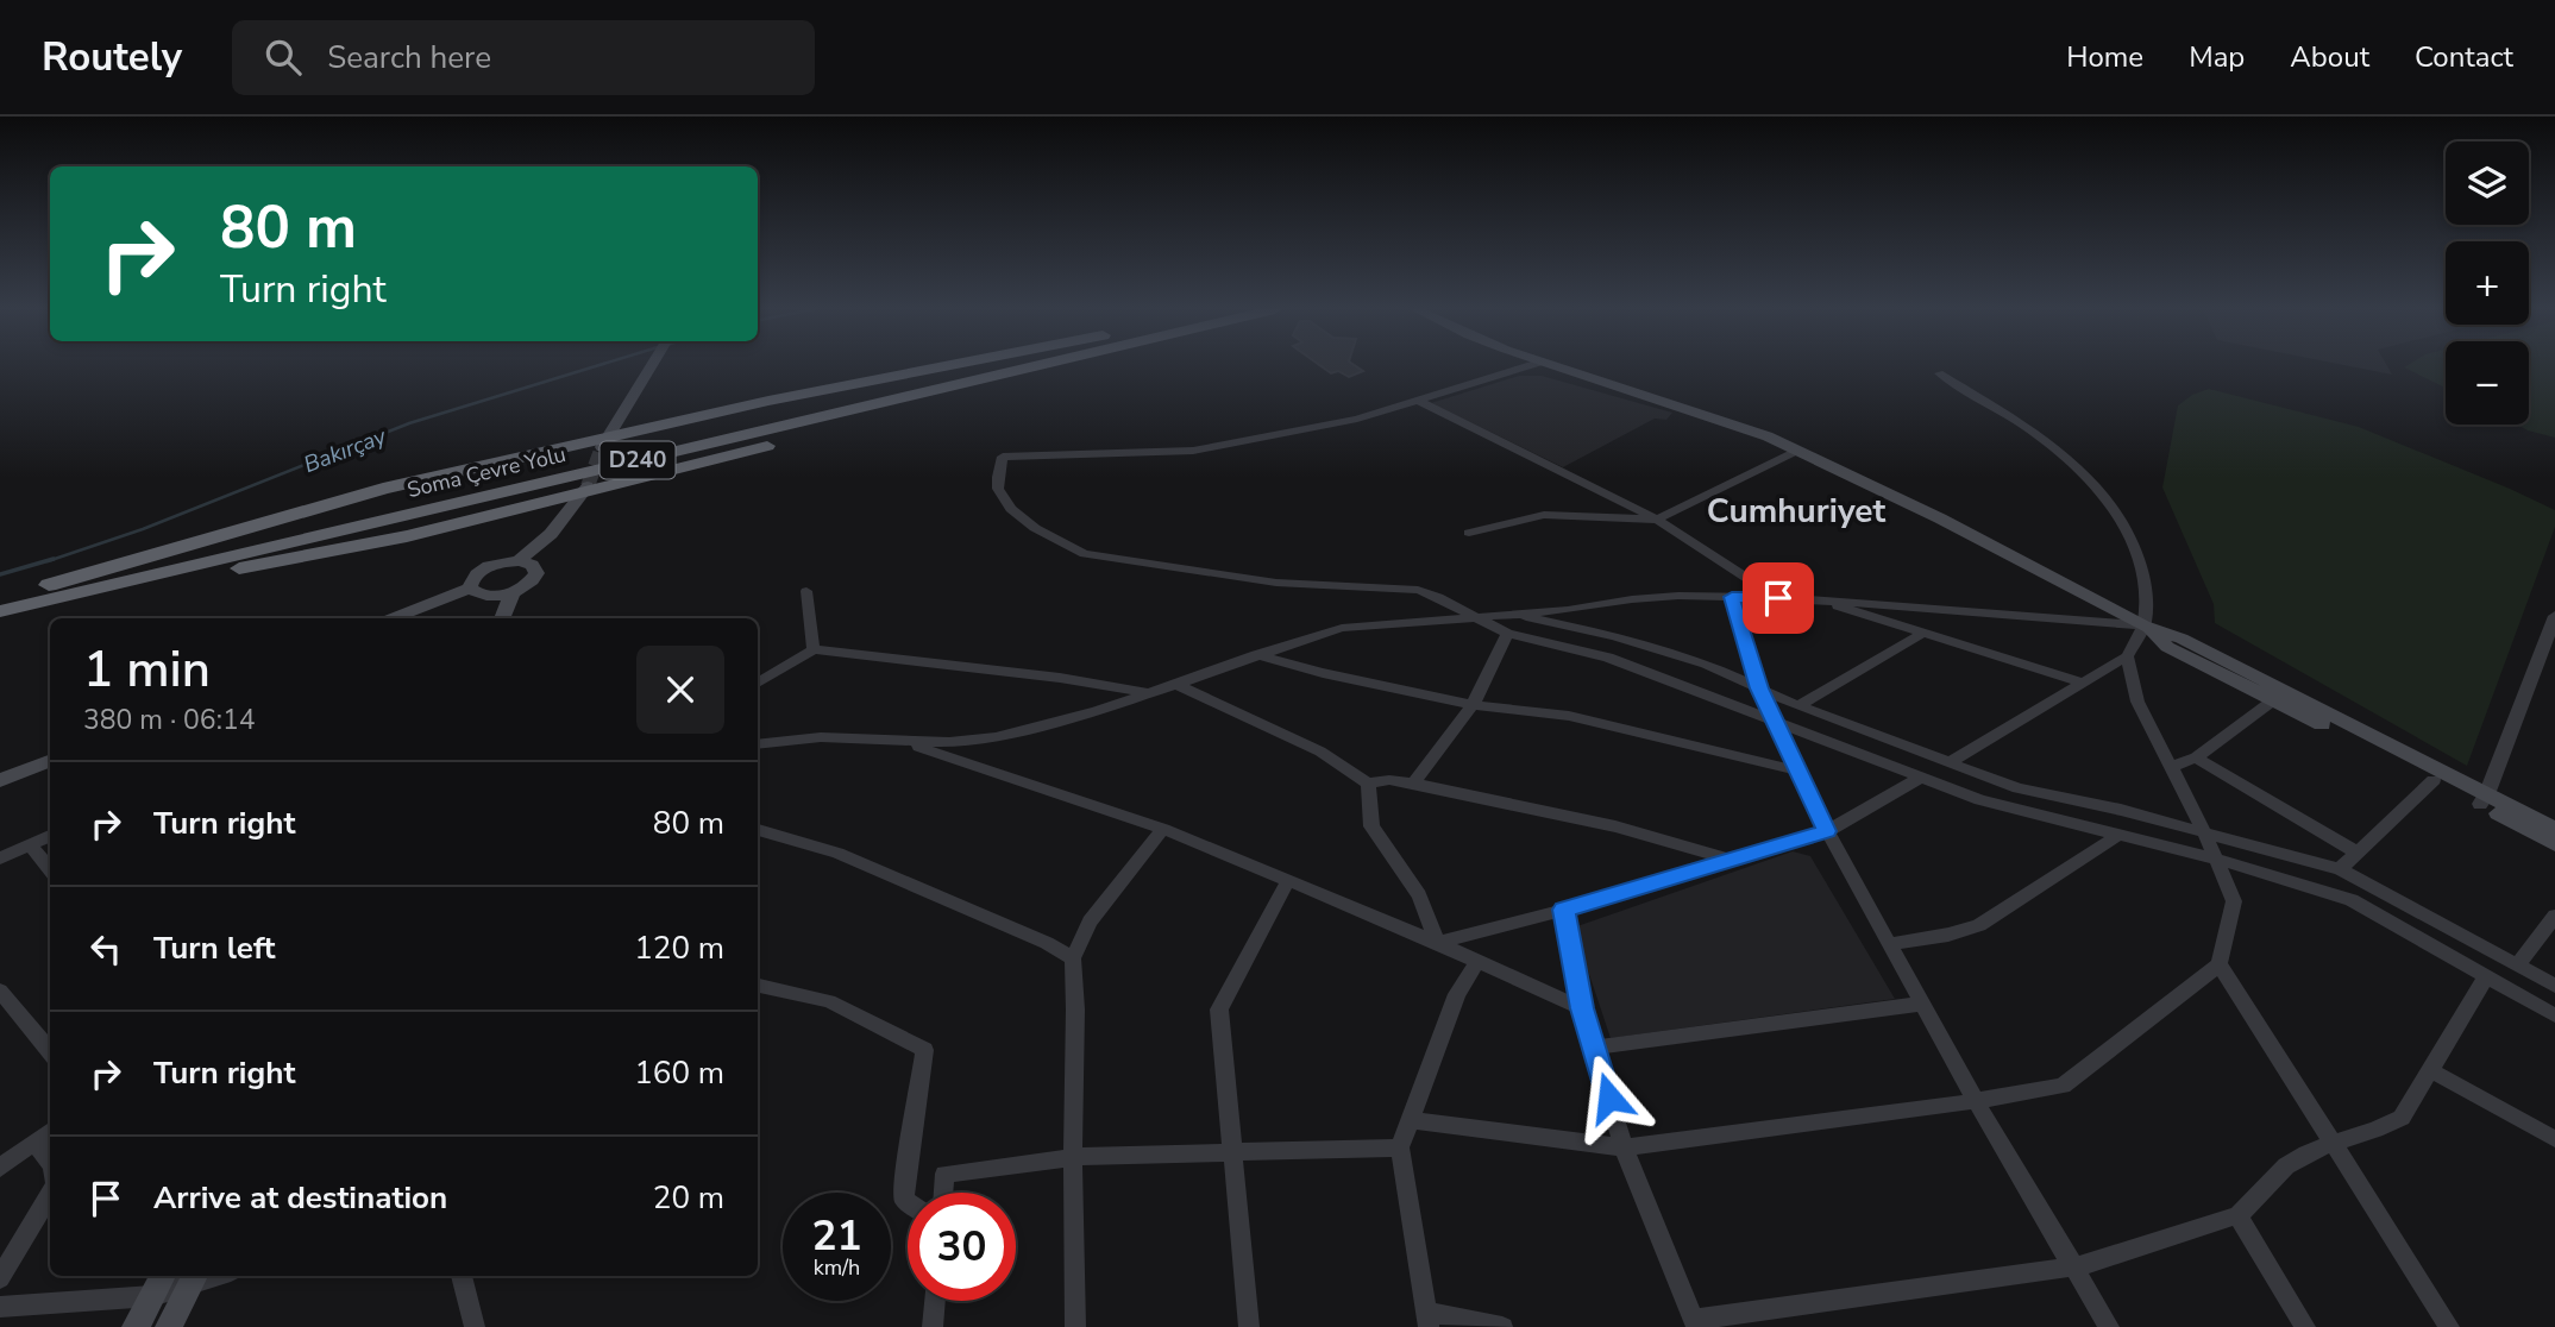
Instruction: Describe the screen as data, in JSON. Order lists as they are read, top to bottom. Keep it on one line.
{"streets":{"highway":["D240","Soma Çevre Yolu"]},"districts":["Cumhuriyet"],"water":["Bakırçay"],"page":{"header":"Routely","search":"Search here","nav":["Home","Map","About","Contact"],"map_buttons":["+","−"],"turn":["80 m","Turn right"],"heading":["1 min","380 m · 06:14"],"list":[{"name":"Turn right","value":"80 m"},{"name":"Turn left","value":"120 m"},{"name":"Turn right","value":"160 m"},{"name":"Arrive at destination","value":"20 m"}],"speed":"21 km/h","limit":"30"}}
